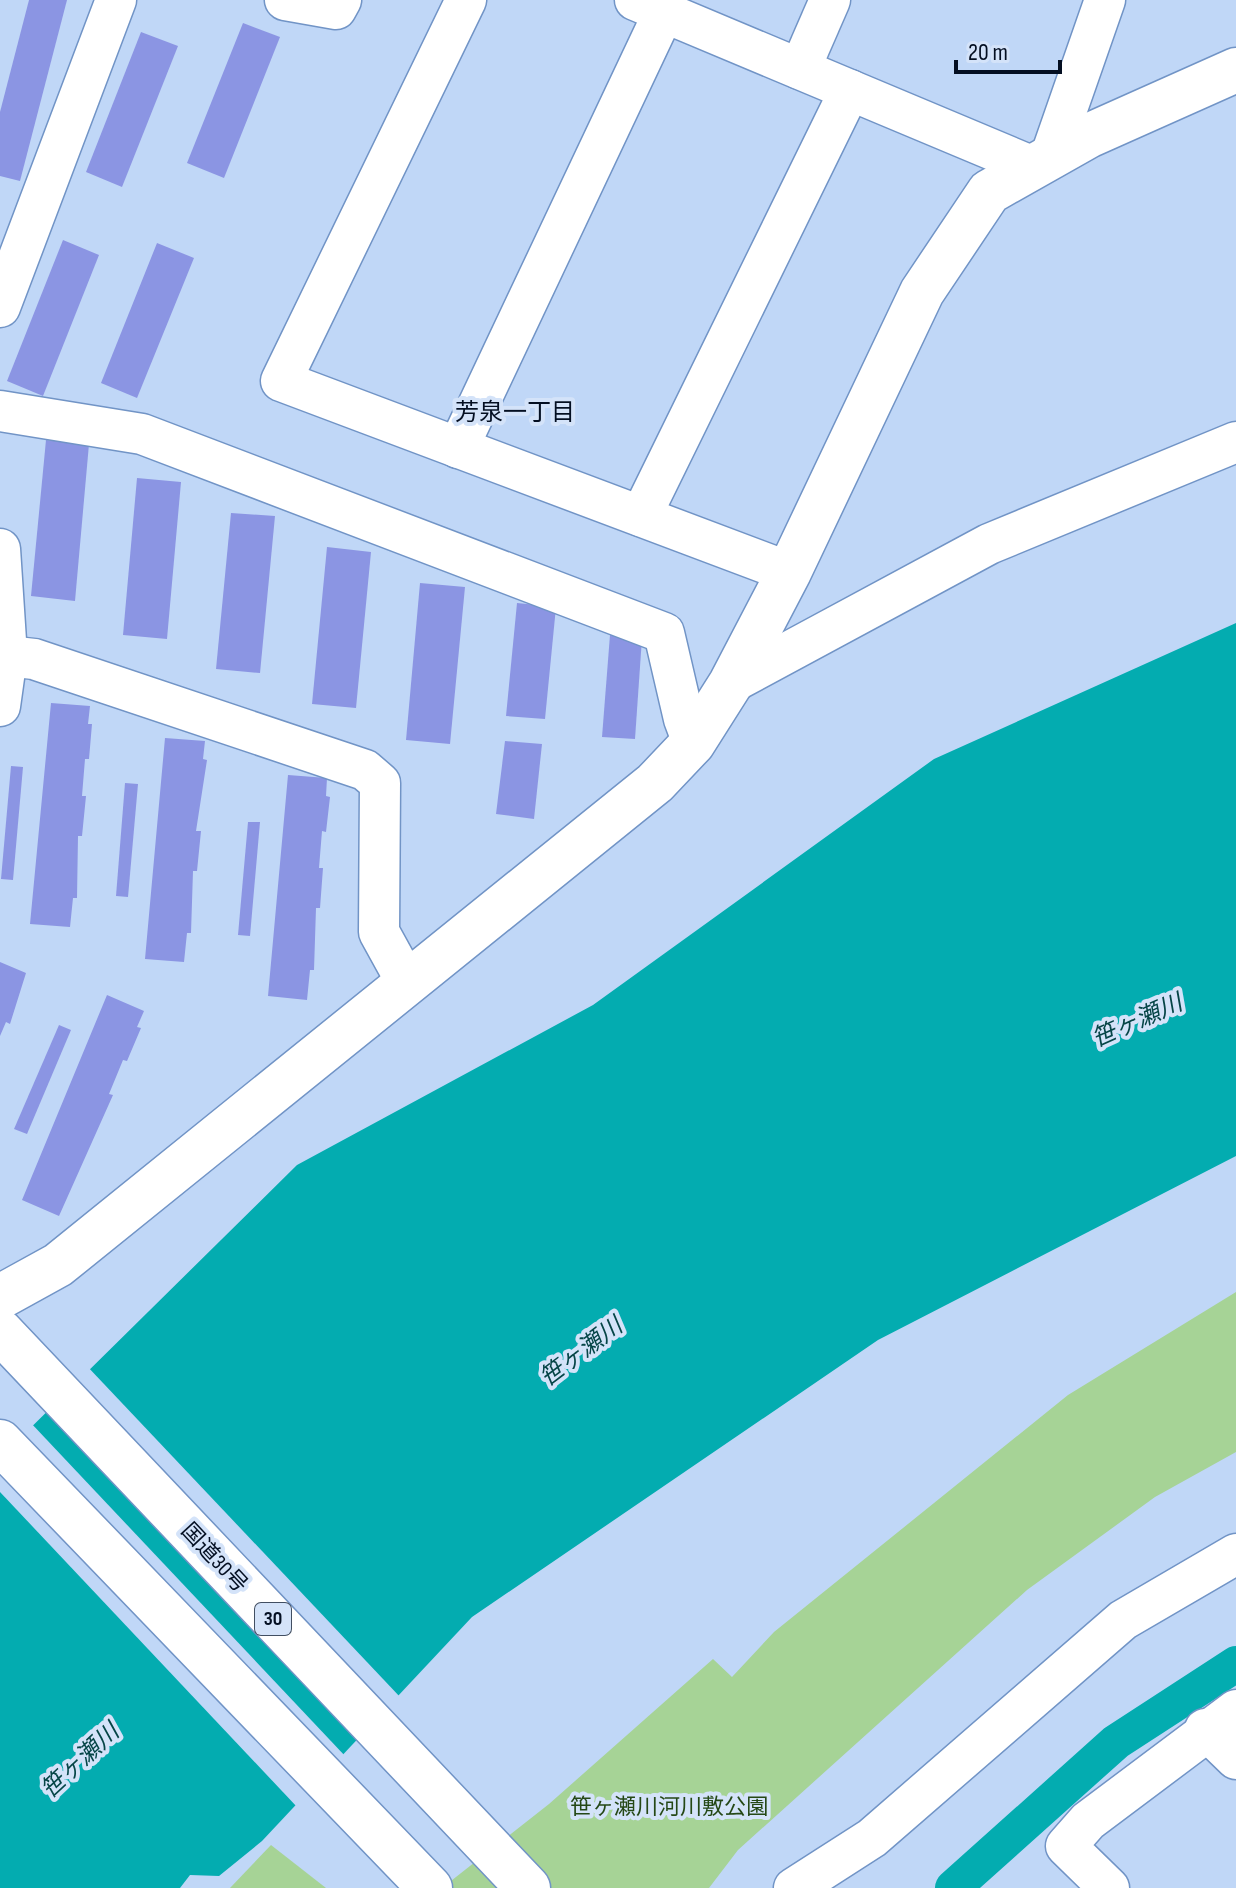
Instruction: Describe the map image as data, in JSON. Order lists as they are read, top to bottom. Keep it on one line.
{"streets":{"main road":["国道30号","30"]},"districts":["芳泉一丁目"],"water":["笹ヶ瀬川"],"parks":["笹ヶ瀬川河川敷公園"],"scale_bar":"20 m"}
